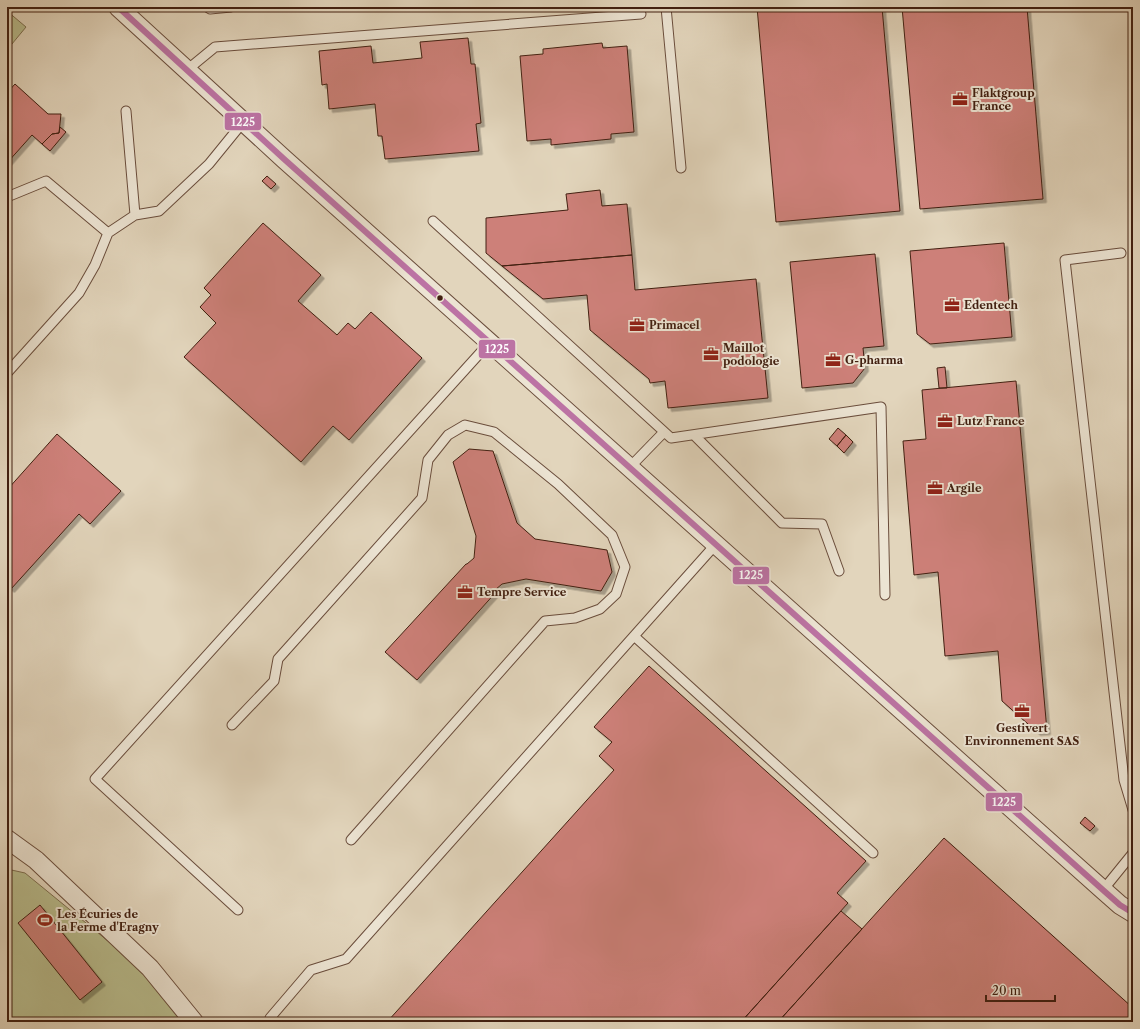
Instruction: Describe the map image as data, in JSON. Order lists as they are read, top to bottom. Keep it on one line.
{"places":{"office":["Flaktgroup France","Edentech","Primacel","Maillot podologie","G-pharma","Lutz France","Argile","Tempre Service","Gestivert Environnement SAS"],"sports":["Les Écuries de la Ferme d'Eragny"]},"lines":["transit line 1225"],"scale_bar":"20 m"}
